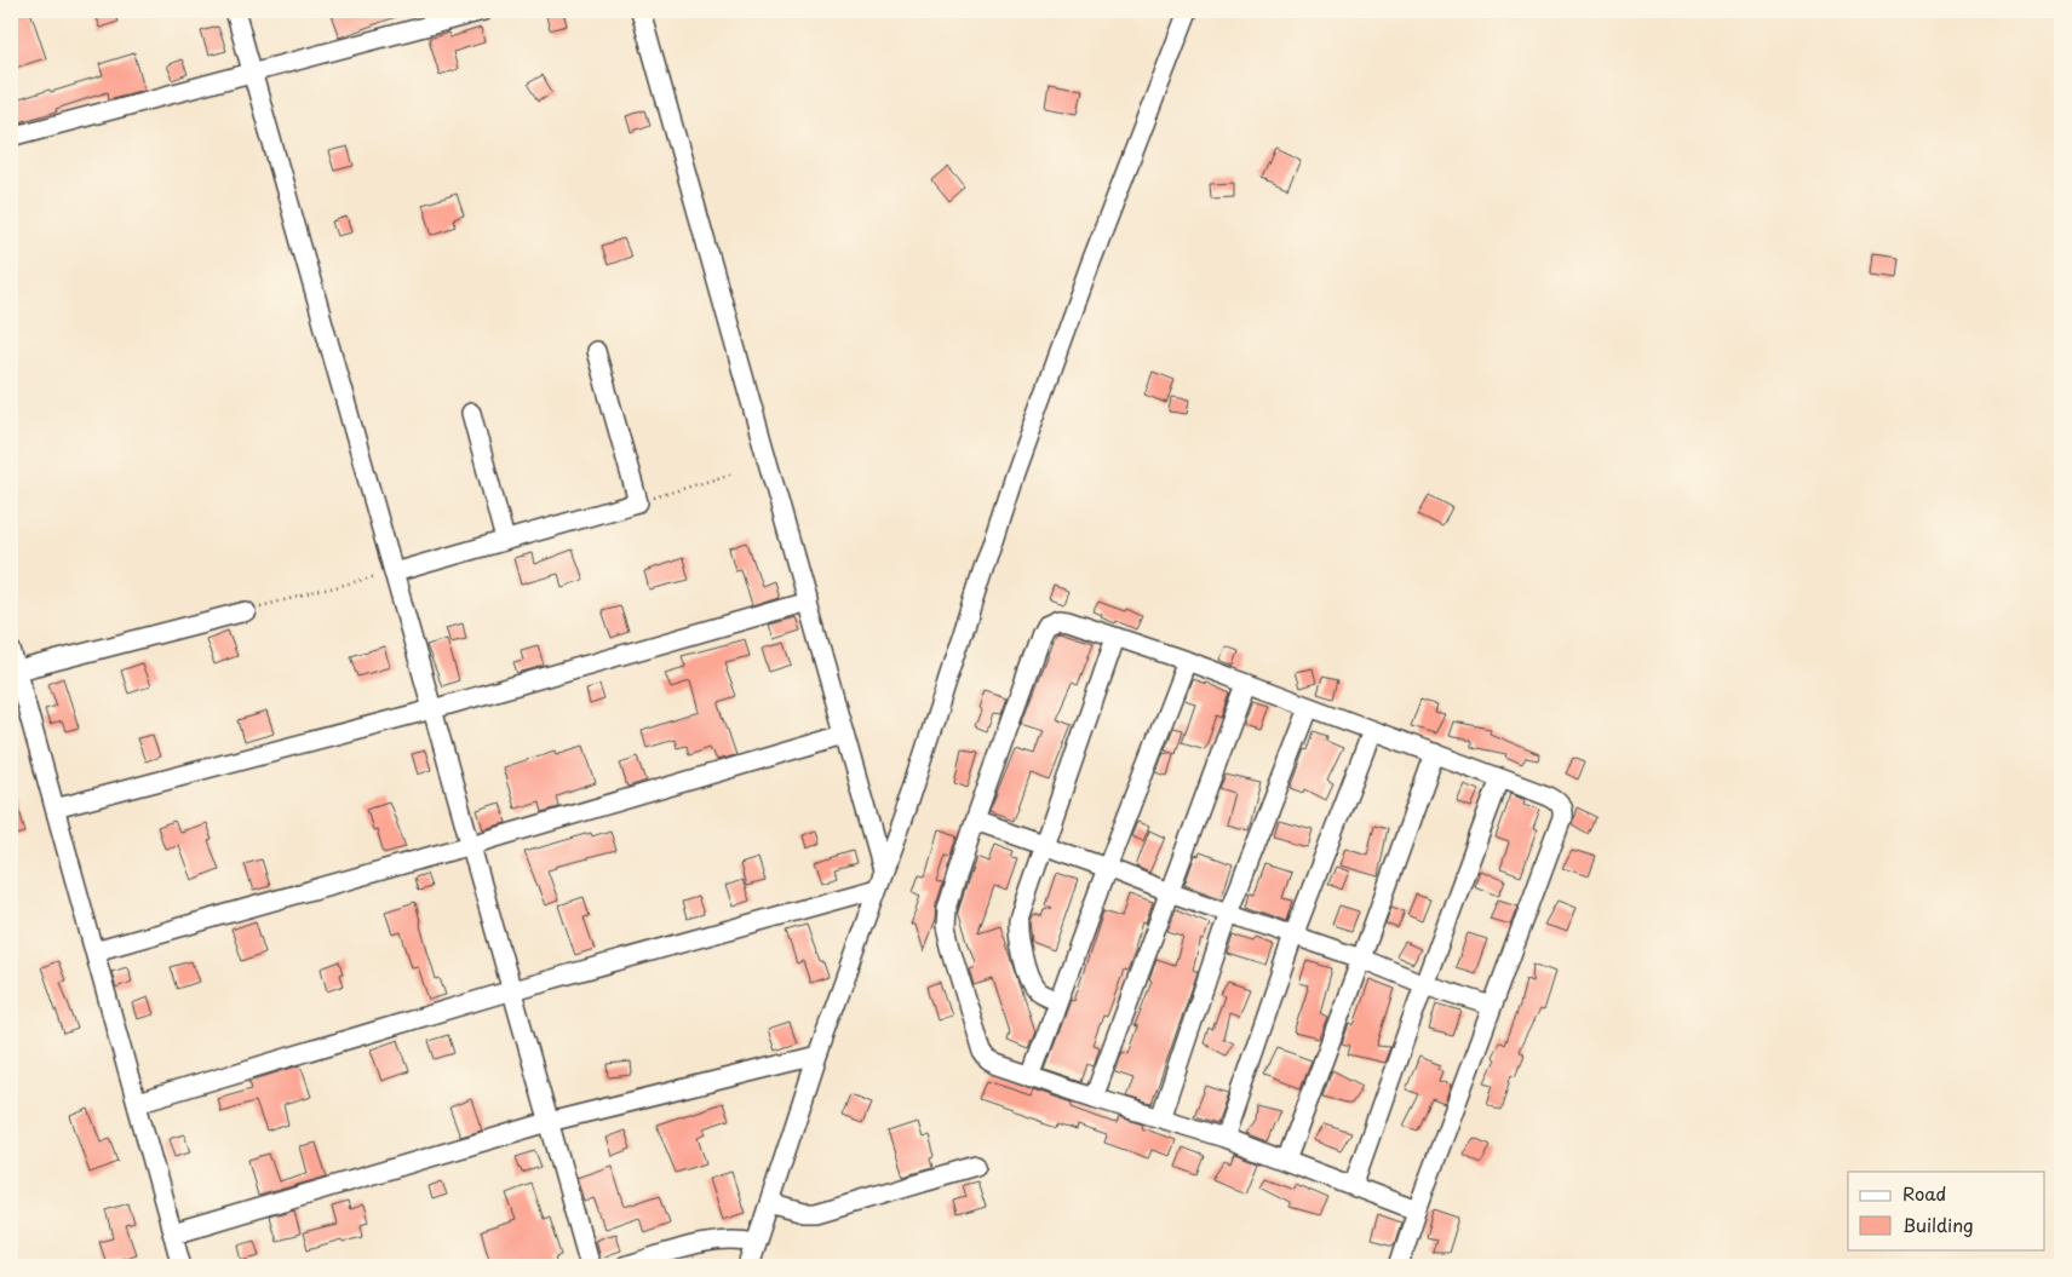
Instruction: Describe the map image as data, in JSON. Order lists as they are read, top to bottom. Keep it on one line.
{"legend":["Road","Building"]}
